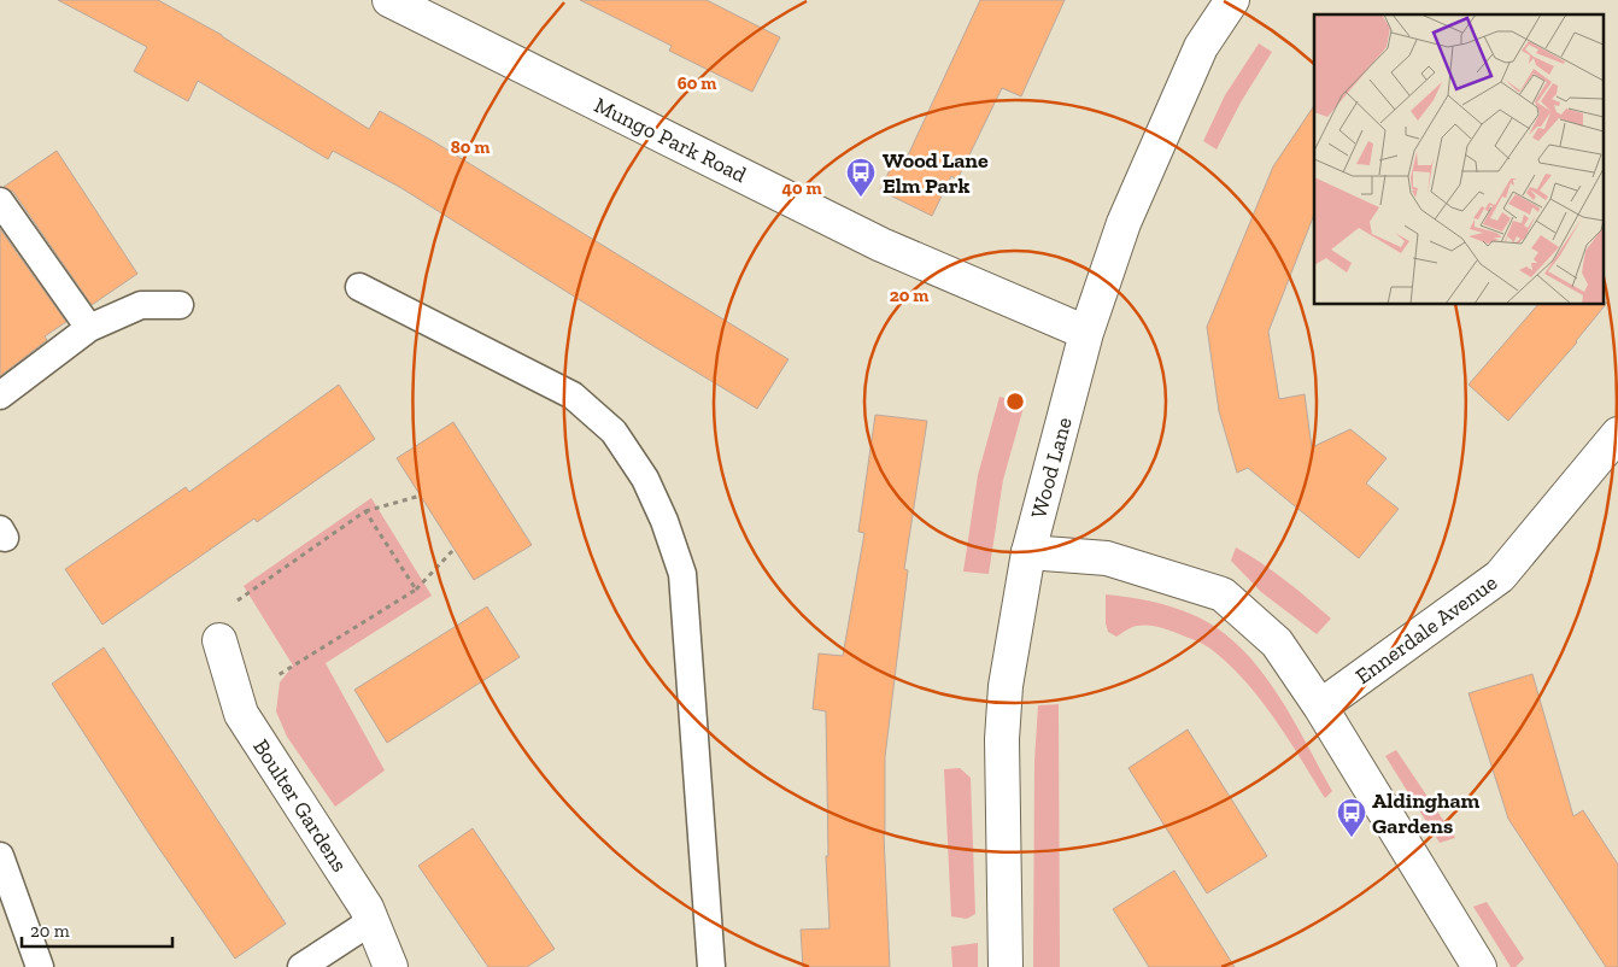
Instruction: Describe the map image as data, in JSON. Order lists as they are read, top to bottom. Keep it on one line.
{"streets":{"street":["Mungo Park Road","Wood Lane","Ennerdale Avenue","Boulter Gardens"]},"crossings":[["Mungo Park Road","Wood Lane"]],"places":{"bus stop":["Wood Lane Elm Park","Aldingham Gardens"]},"scale_bar":"20 m","rings":["60 m","80 m","40 m","20 m"]}
